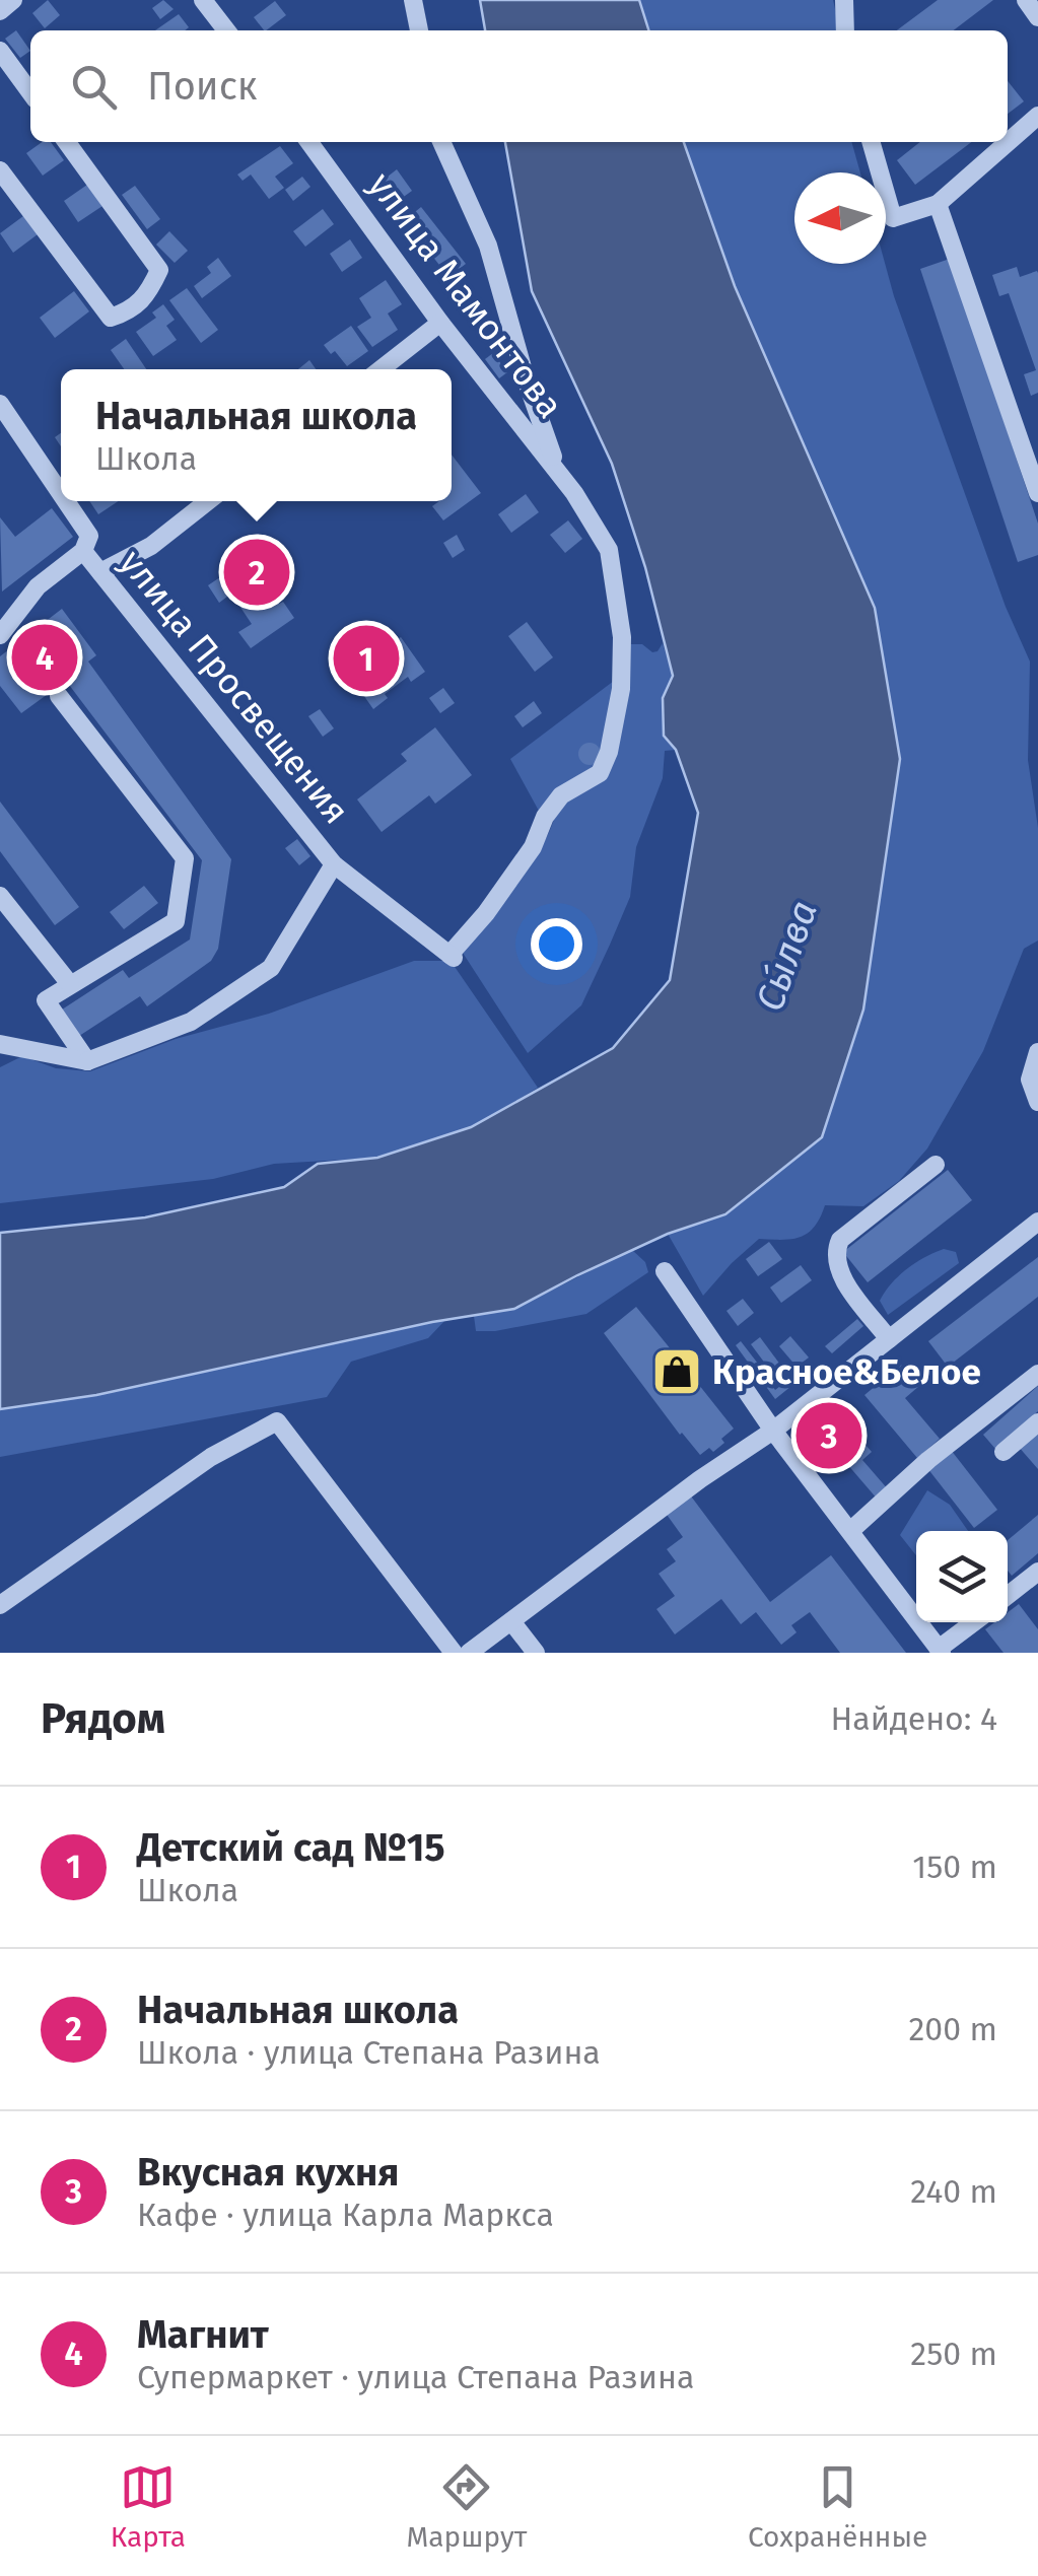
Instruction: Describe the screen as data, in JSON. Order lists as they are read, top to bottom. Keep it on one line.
{"streets":{"street":["улица Мамонтова","улица Просвещения"]},"crossings":[["улица Мамонтова","улица Просвещения"]],"water":["Сы́лва"],"places":{"shop":["Красное&Белое"]},"north":"left","page":{"search":"Поиск","popup":["Начальная школа","Школа"],"pins":["2","4","1","3"],"heading":["Рядом","Найдено: 4"],"list":[{"mark":"1","name":"Детский сад №15","note":"Школа","value":"150 m"},{"mark":"2","name":"Начальная школа","note":"Школа · улица Степана Разина","value":"200 m"},{"mark":"3","name":"Вкусная кухня","note":"Кафе · улица Карла Маркса","value":"240 m"},{"mark":"4","name":"Магнит","note":"Супермаркет · улица Степана Разина","value":"250 m"}],"nav":["Карта","Маршрут","Сохранённые"]}}
